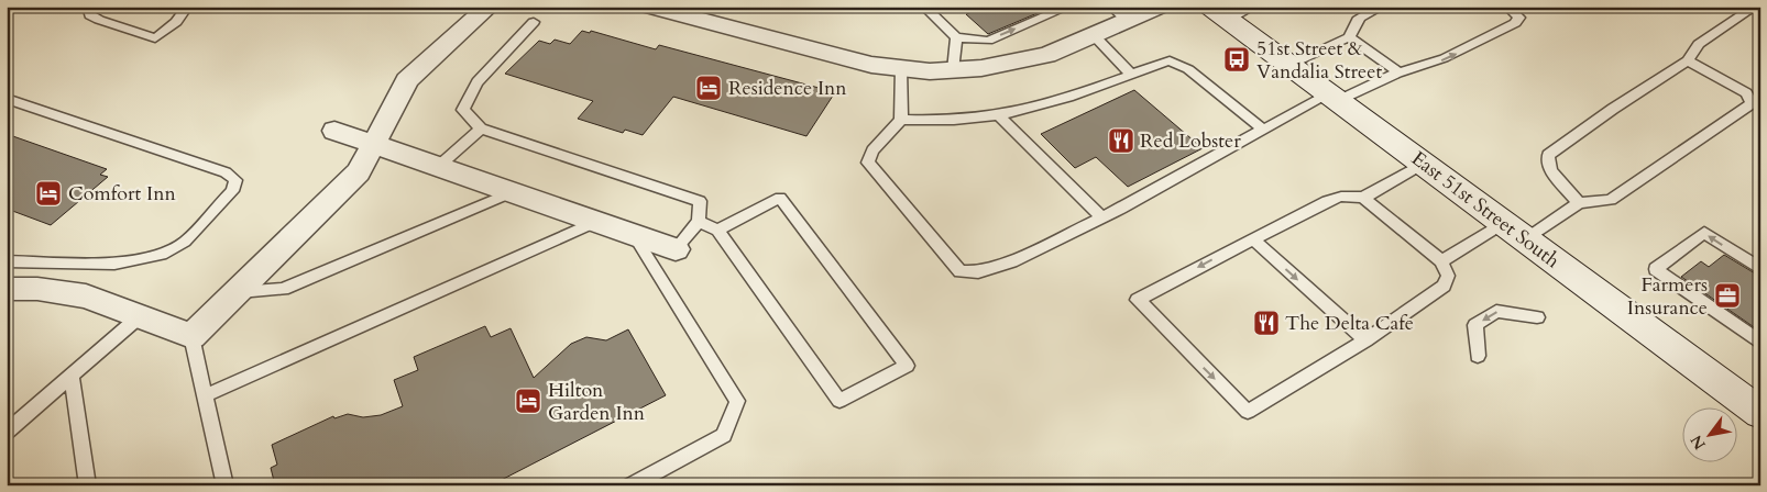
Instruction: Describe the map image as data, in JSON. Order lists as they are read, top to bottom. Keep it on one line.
{"streets":{"main road":["East 51st Street South"]},"places":{"bus stop":["51st Street & Vandalia Street"],"hotel":["Residence Inn","Comfort Inn","Hilton Garden Inn"],"restaurant":["Red Lobster","The Delta Cafe"],"office":["Farmers Insurance"]},"north":"bottom left"}
